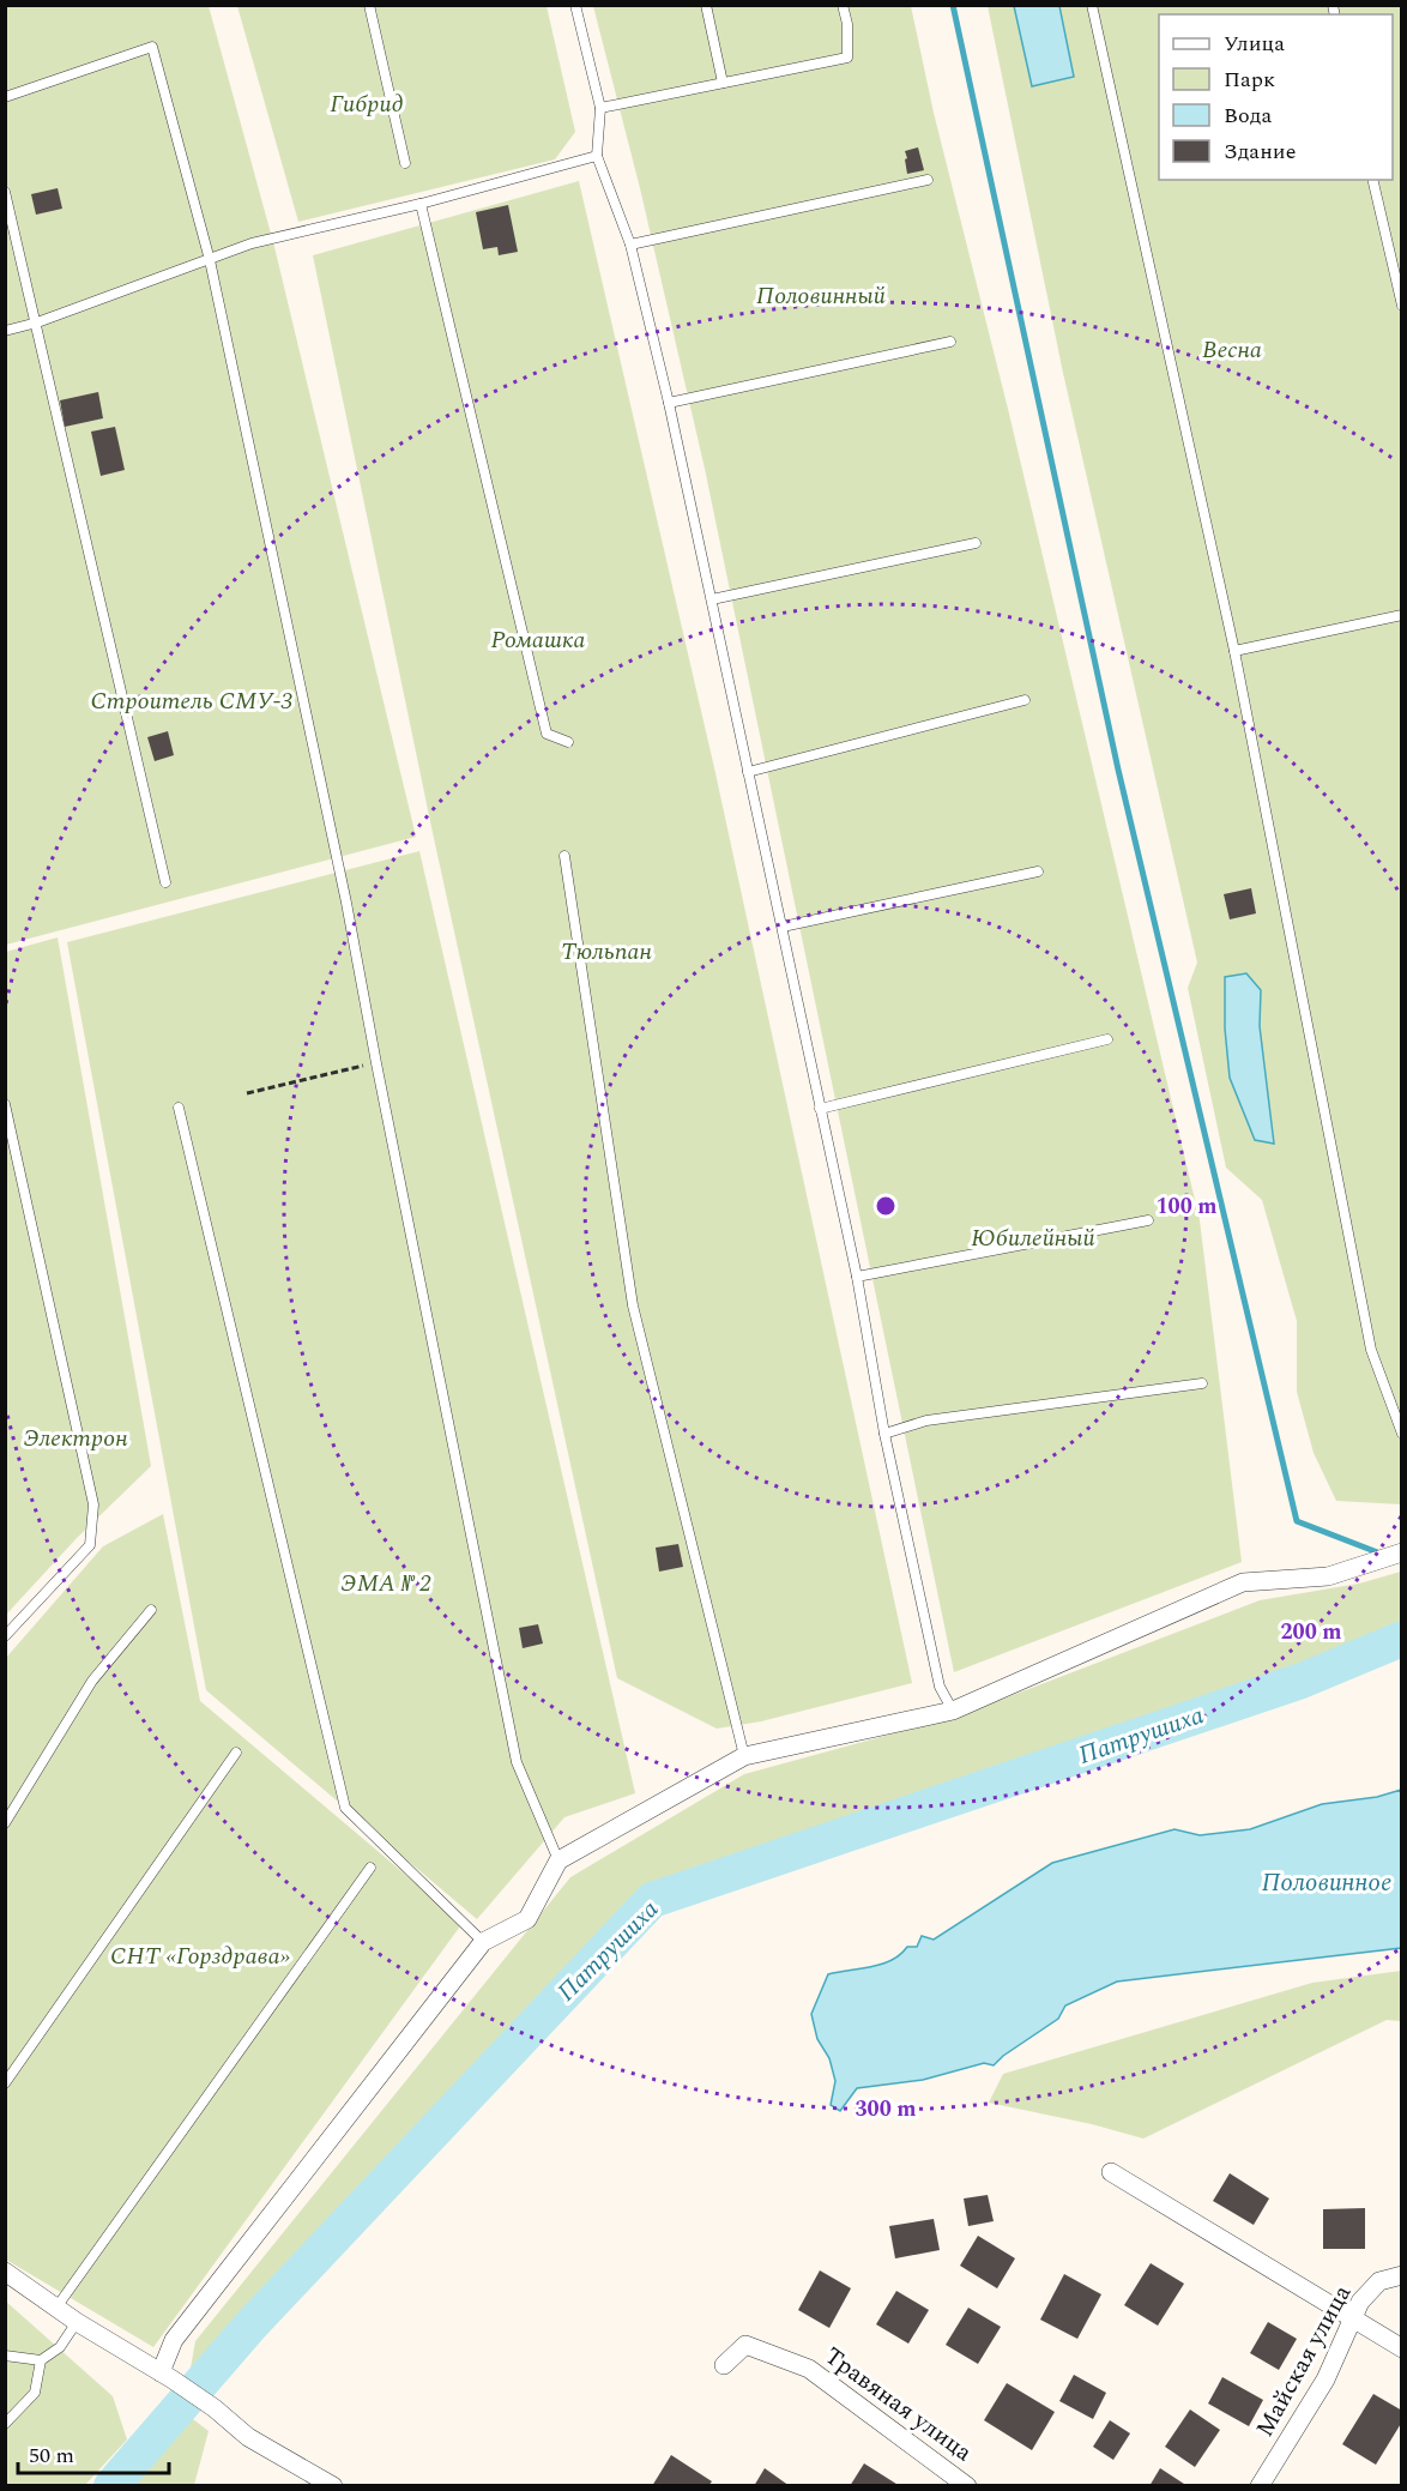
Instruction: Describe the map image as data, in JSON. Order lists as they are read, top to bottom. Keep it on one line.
{"streets":{"street":["Майская улица","Травяная улица"]},"water":["Патрушиха","Половинное"],"parks":["Гибрид","Половинный","Весна","Ромашка","Строитель СМУ-3","Тюльпан","Юбилейный","Электрон","ЭМА № 2","СНТ «Горздрава»"],"legend":["Улица","Парк","Вода","Здание"],"scale_bar":"50 m","rings":["100 m","200 m","300 m"]}
